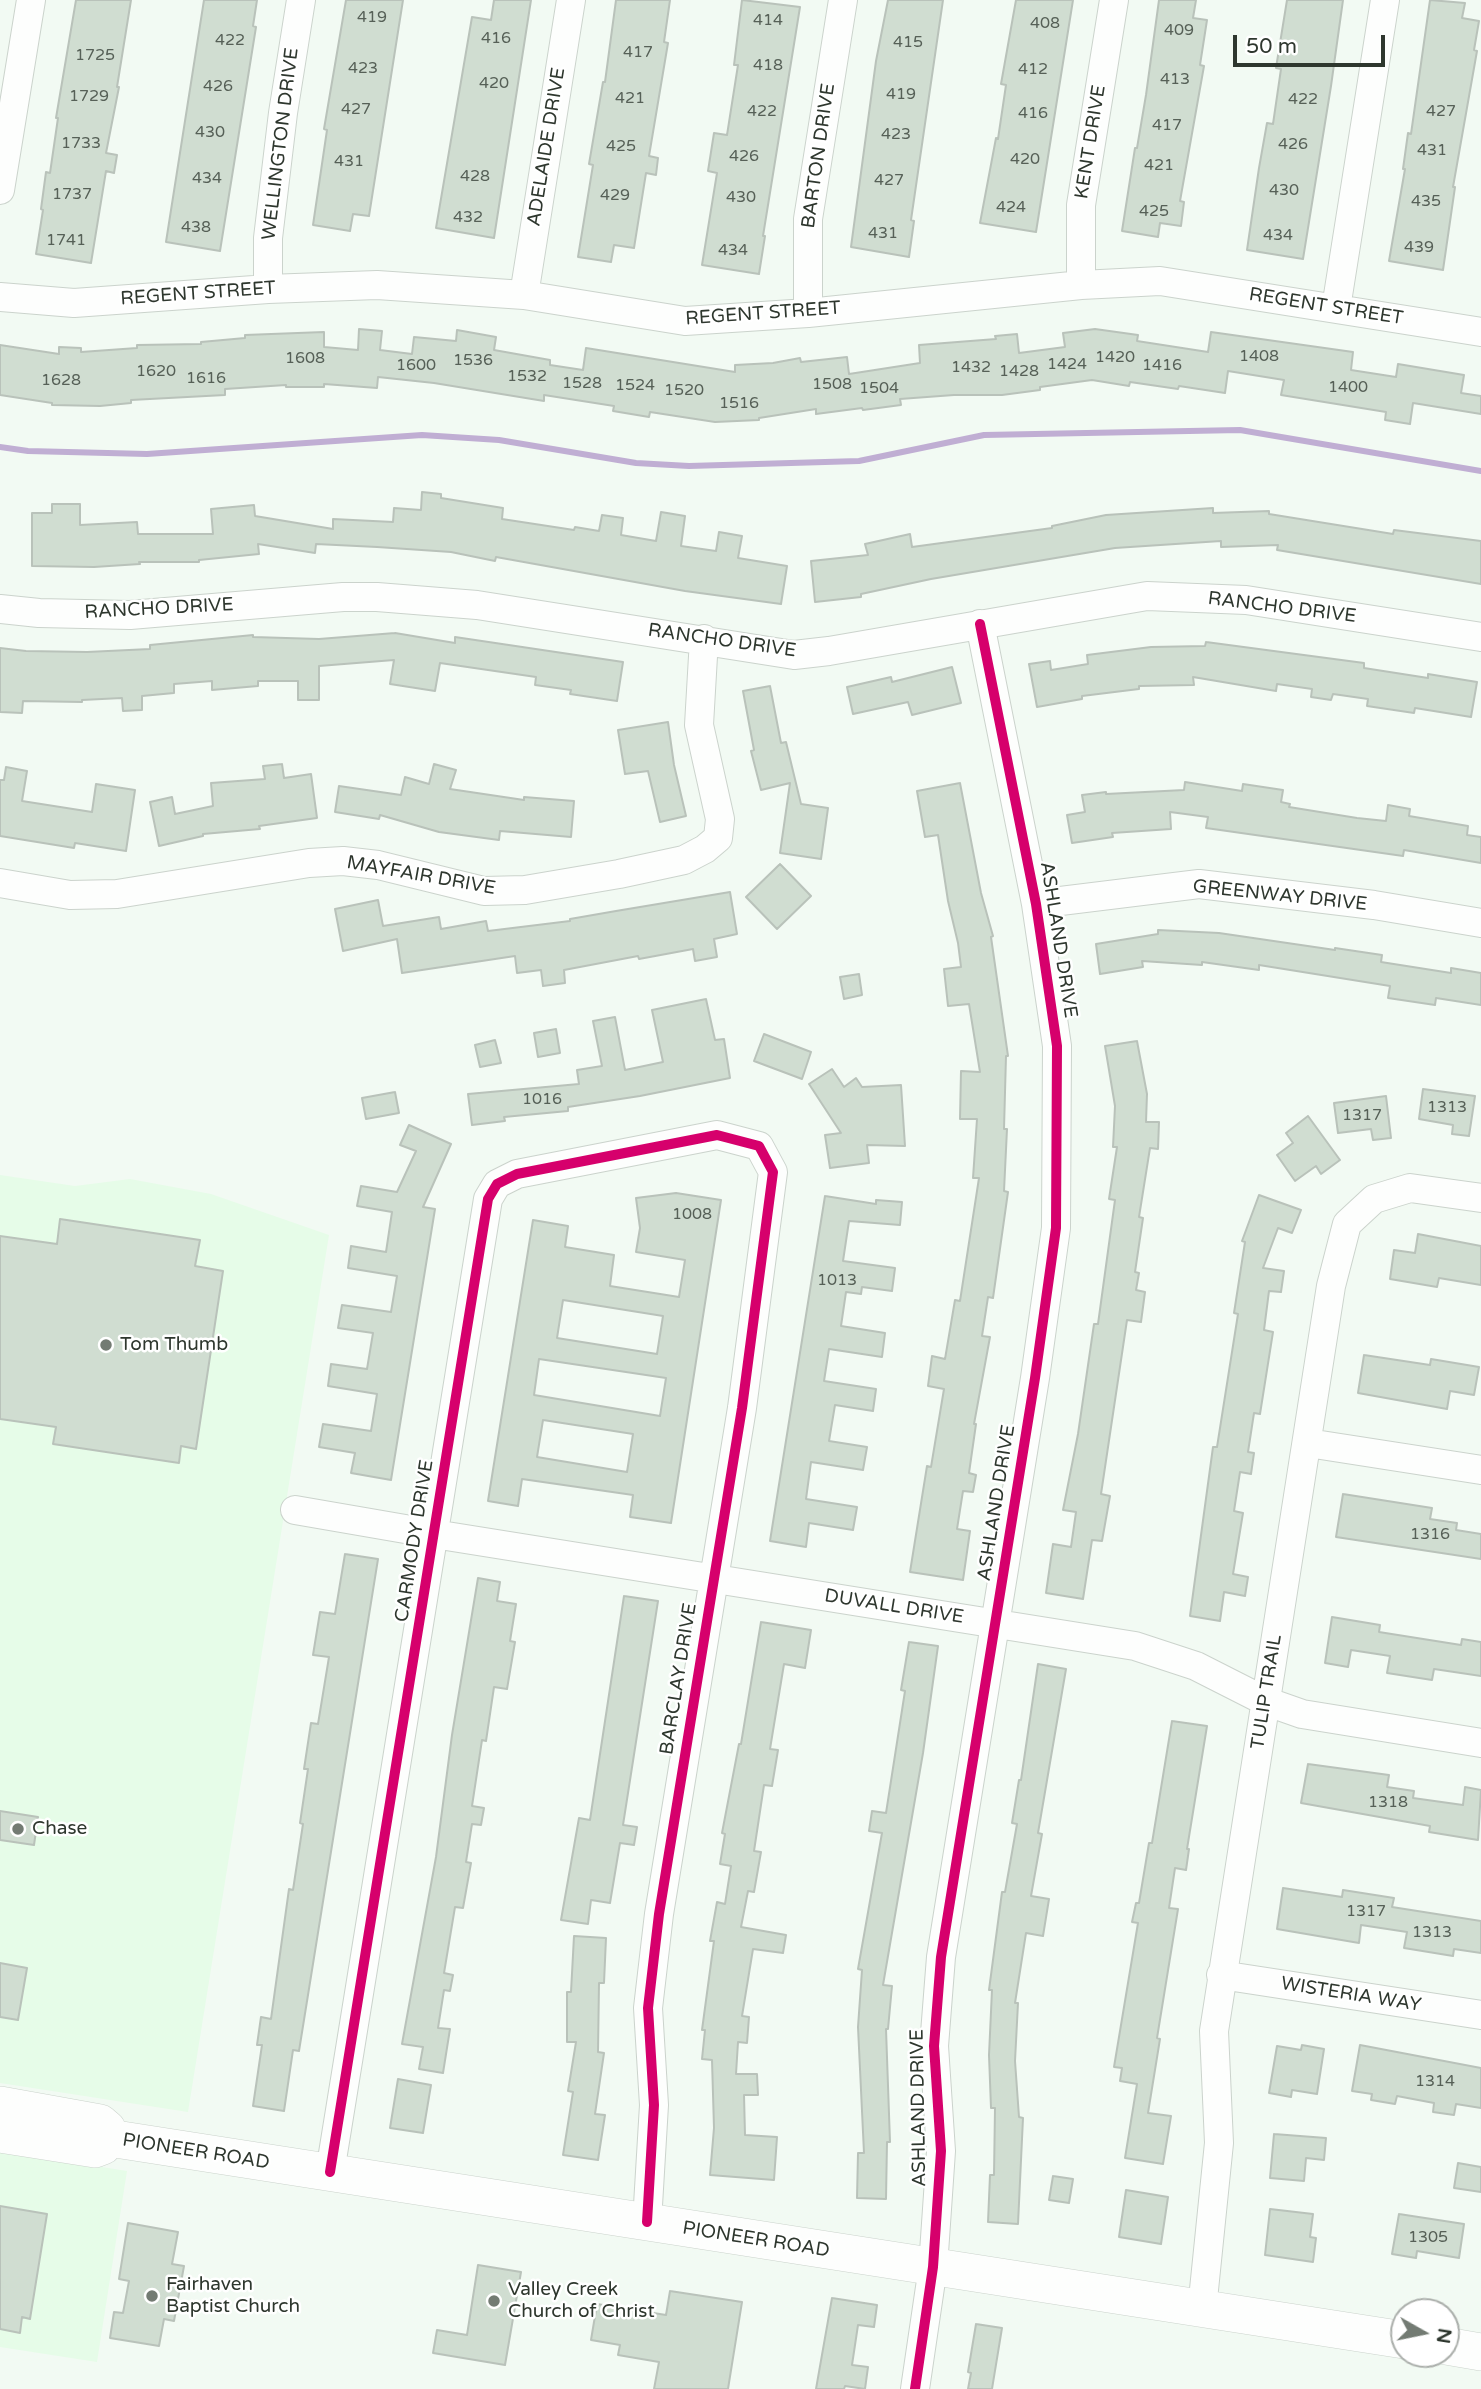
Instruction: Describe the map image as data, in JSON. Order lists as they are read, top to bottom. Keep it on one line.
{"streets":{"main road":["PIONEER ROAD"],"street":["KENT DRIVE","WELLINGTON DRIVE","ADELAIDE DRIVE","BARTON DRIVE","REGENT STREET","RANCHO DRIVE","MAYFAIR DRIVE","GREENWAY DRIVE","ASHLAND DRIVE","CARMODY DRIVE","DUVALL DRIVE","BARCLAY DRIVE","TULIP TRAIL","WISTERIA WAY"]},"crossings":[["KENT DRIVE","REGENT STREET"],["WELLINGTON DRIVE","REGENT STREET"],["ADELAIDE DRIVE","REGENT STREET"],["BARTON DRIVE","REGENT STREET"],["RANCHO DRIVE","MAYFAIR DRIVE"],["RANCHO DRIVE","ASHLAND DRIVE"],["GREENWAY DRIVE","ASHLAND DRIVE"],["ASHLAND DRIVE","DUVALL DRIVE"],["ASHLAND DRIVE","PIONEER ROAD"],["CARMODY DRIVE","DUVALL DRIVE"],["CARMODY DRIVE","BARCLAY DRIVE"],["CARMODY DRIVE","PIONEER ROAD"],["DUVALL DRIVE","BARCLAY DRIVE"],["DUVALL DRIVE","TULIP TRAIL"],["BARCLAY DRIVE","PIONEER ROAD"],["TULIP TRAIL","WISTERIA WAY"],["TULIP TRAIL","PIONEER ROAD"]],"places":["Tom Thumb","Chase","Fairhaven Baptist Church","Valley Creek Church of Christ"],"house_numbers":["419","414","408","409","416","422","415","417","1725","418","423","412","413","420","426","419","1729","421","422","427","422","427","416","417","430","423","1733","426","425","431","426","420","431","421","428","434","427","430","1737","429","430","435","424","425","432","438","431","434","1741","439","434","1408","1420","1608","1536","1424","1600","1416","1432","1620","1428","1532","1616","1628","1528","1508","1524","1400","1504","1520","1516","1016","1313","1317","1008","1013","1316","1318","1317","1313","1314","1305"],"scale_bar":"50 m","north":"right"}
